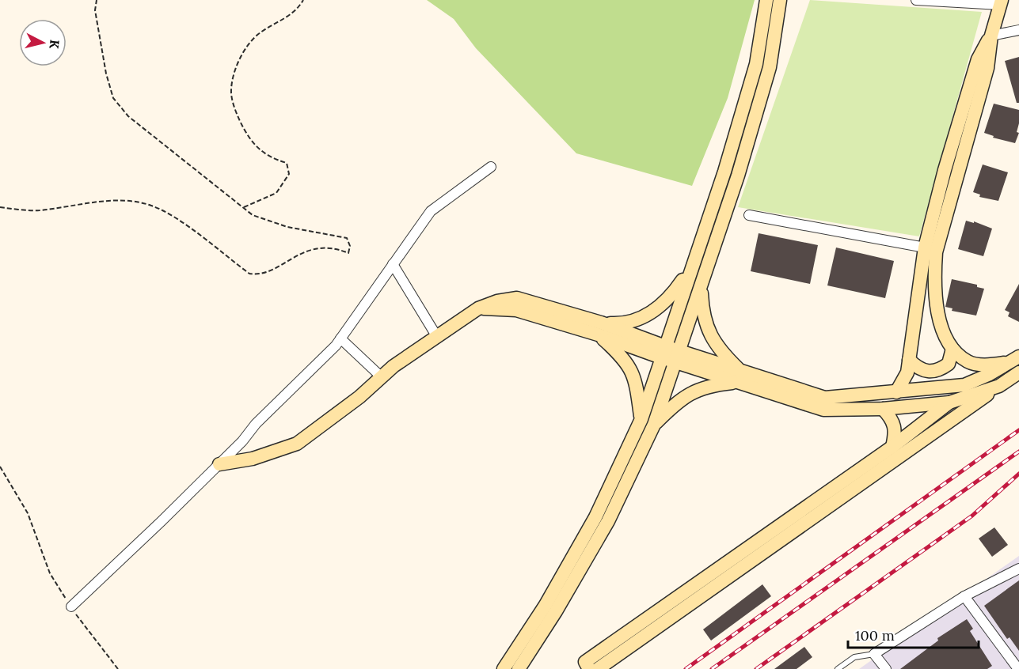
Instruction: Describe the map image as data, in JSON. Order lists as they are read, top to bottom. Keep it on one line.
{"scale_bar":"100 m","north":"right"}
